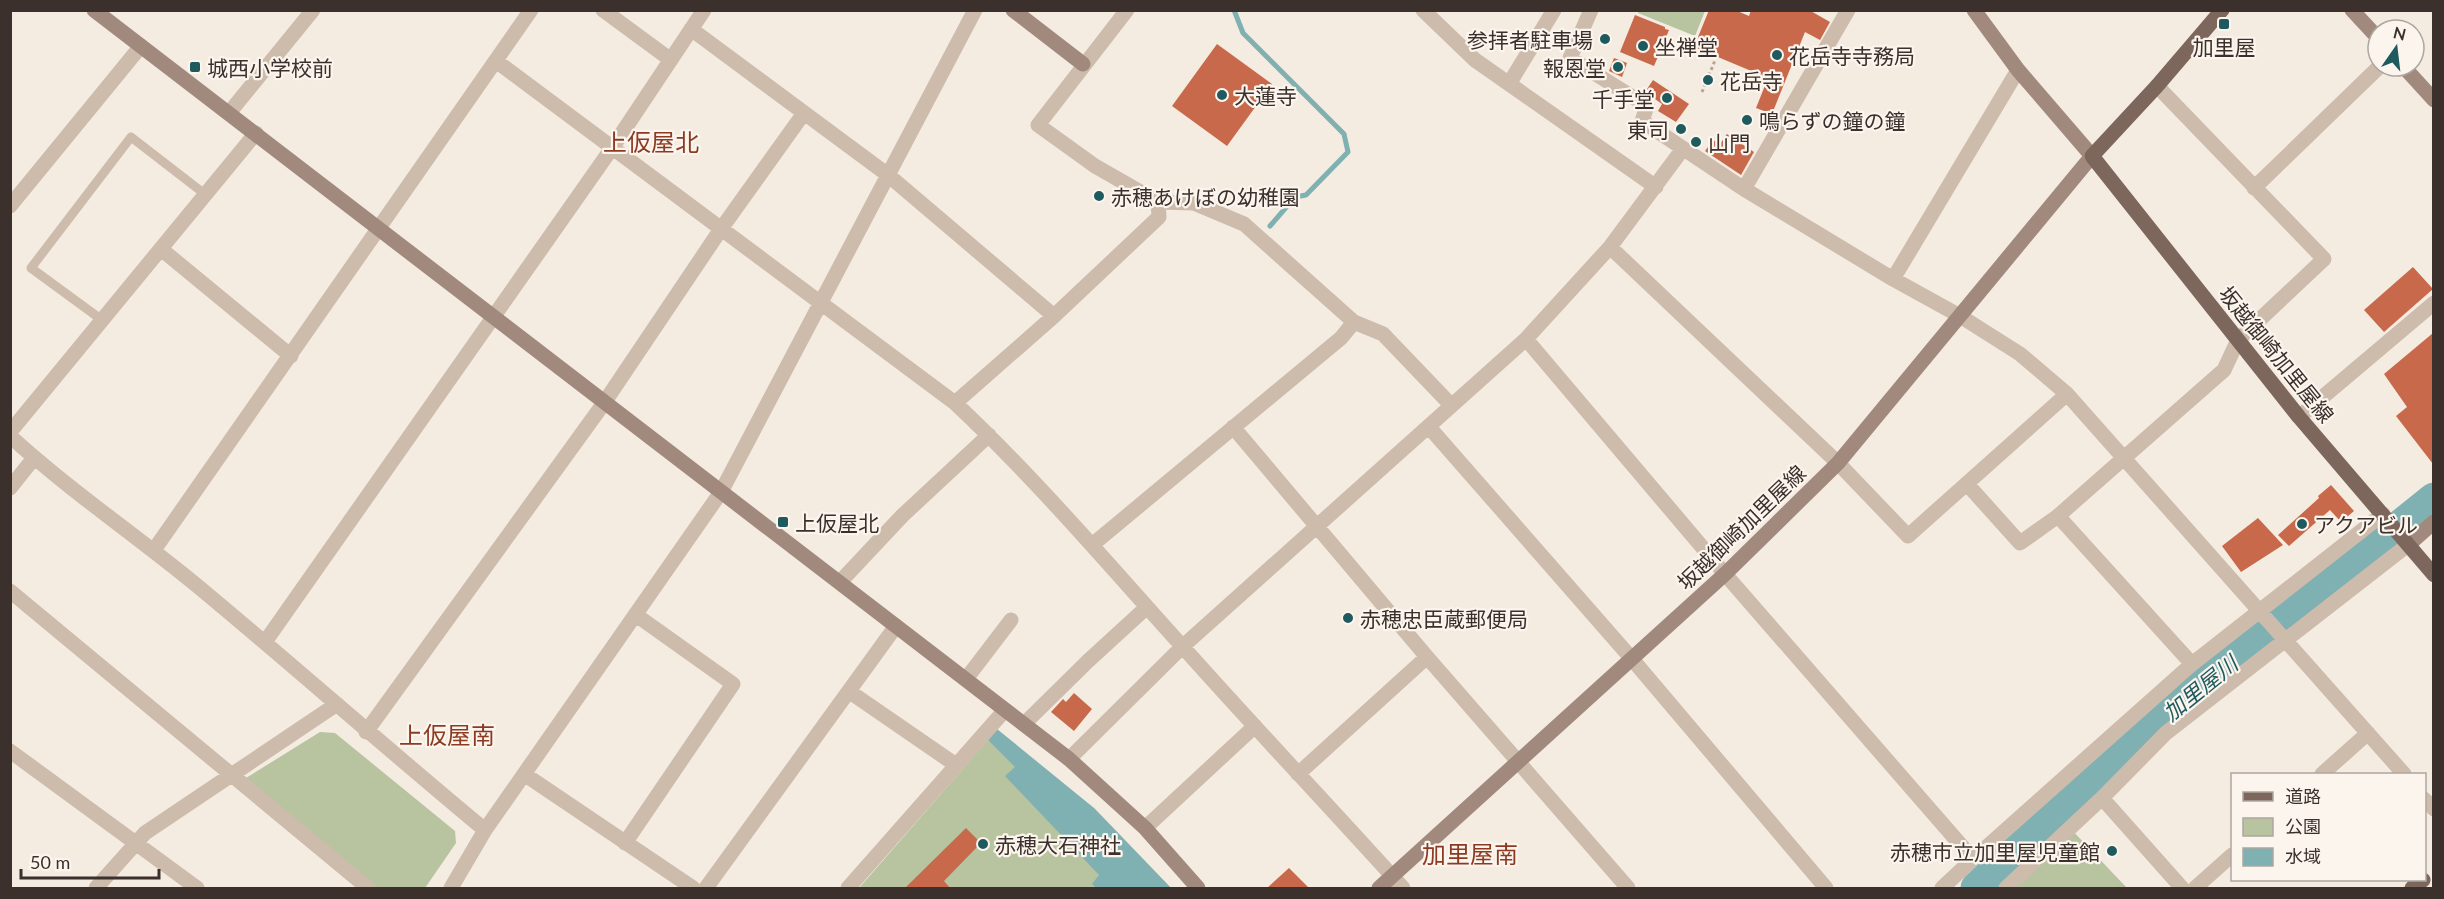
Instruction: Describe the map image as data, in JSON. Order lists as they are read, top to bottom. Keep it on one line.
{"streets":{"main road":["坂越御崎加里屋線"]},"districts":["上仮屋北","上仮屋南","加里屋南"],"water":["加里屋川"],"places":{"transit":["加里屋","城西小学校前","上仮屋北"],"other":["参拝者駐車場","坐禅堂","花岳寺寺務局","報恩堂","花岳寺","大蓮寺","千手堂","鳴らずの鐘の鐘","東司","山門","赤穂あけぼの幼稚園","アクアビル","赤穂忠臣蔵郵便局","赤穂大石神社","赤穂市立加里屋児童館"]},"legend":["道路","公園","水域"],"scale_bar":"50 m","north":"top"}
